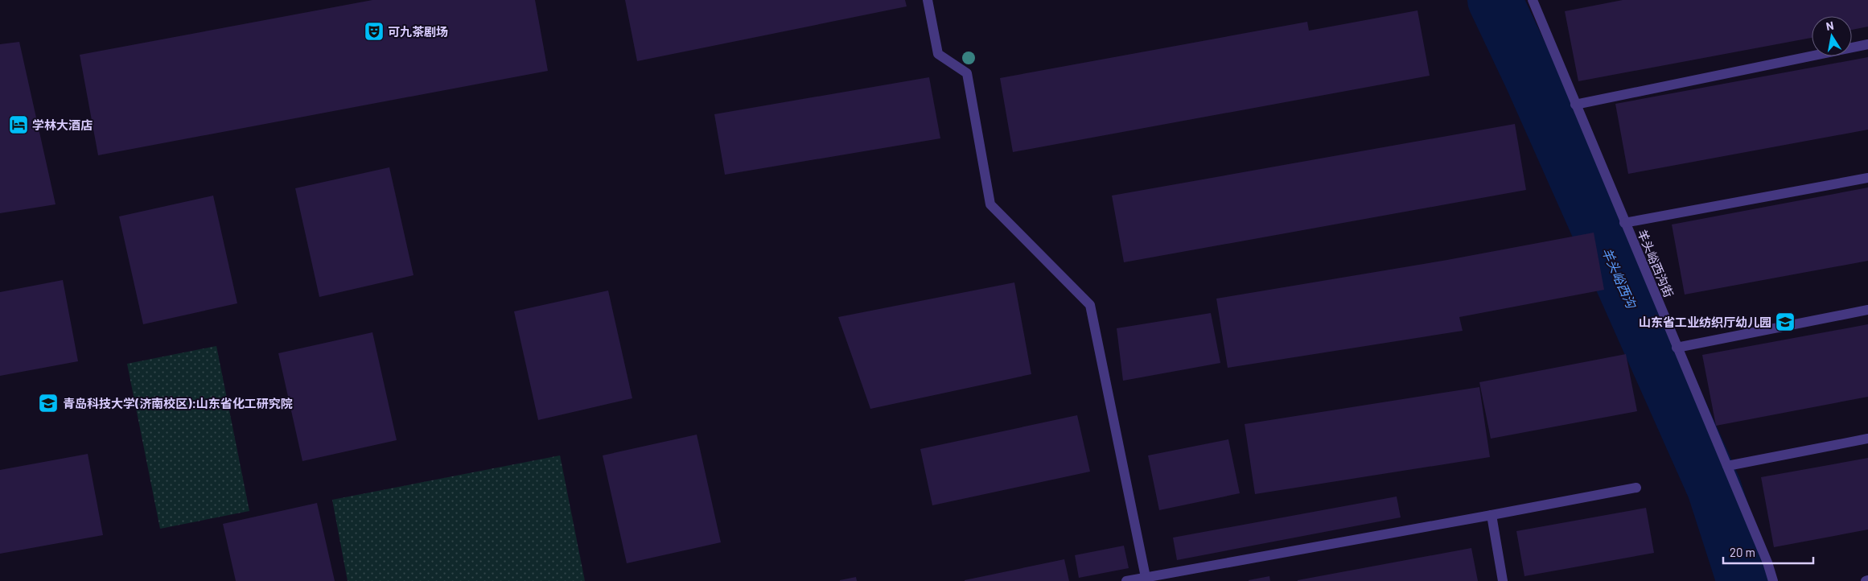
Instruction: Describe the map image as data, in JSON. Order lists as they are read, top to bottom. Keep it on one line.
{"streets":{"street":["羊头峪西沟街"]},"water":["羊头峪西沟"],"places":{"theatre":["可九茶剧场"],"hotel":["学林大酒店"],"school or university":["山东省工业纺织厅幼儿园","青岛科技大学(济南校区):山东省化工研究院"]},"scale_bar":"20 m","north":"top"}
